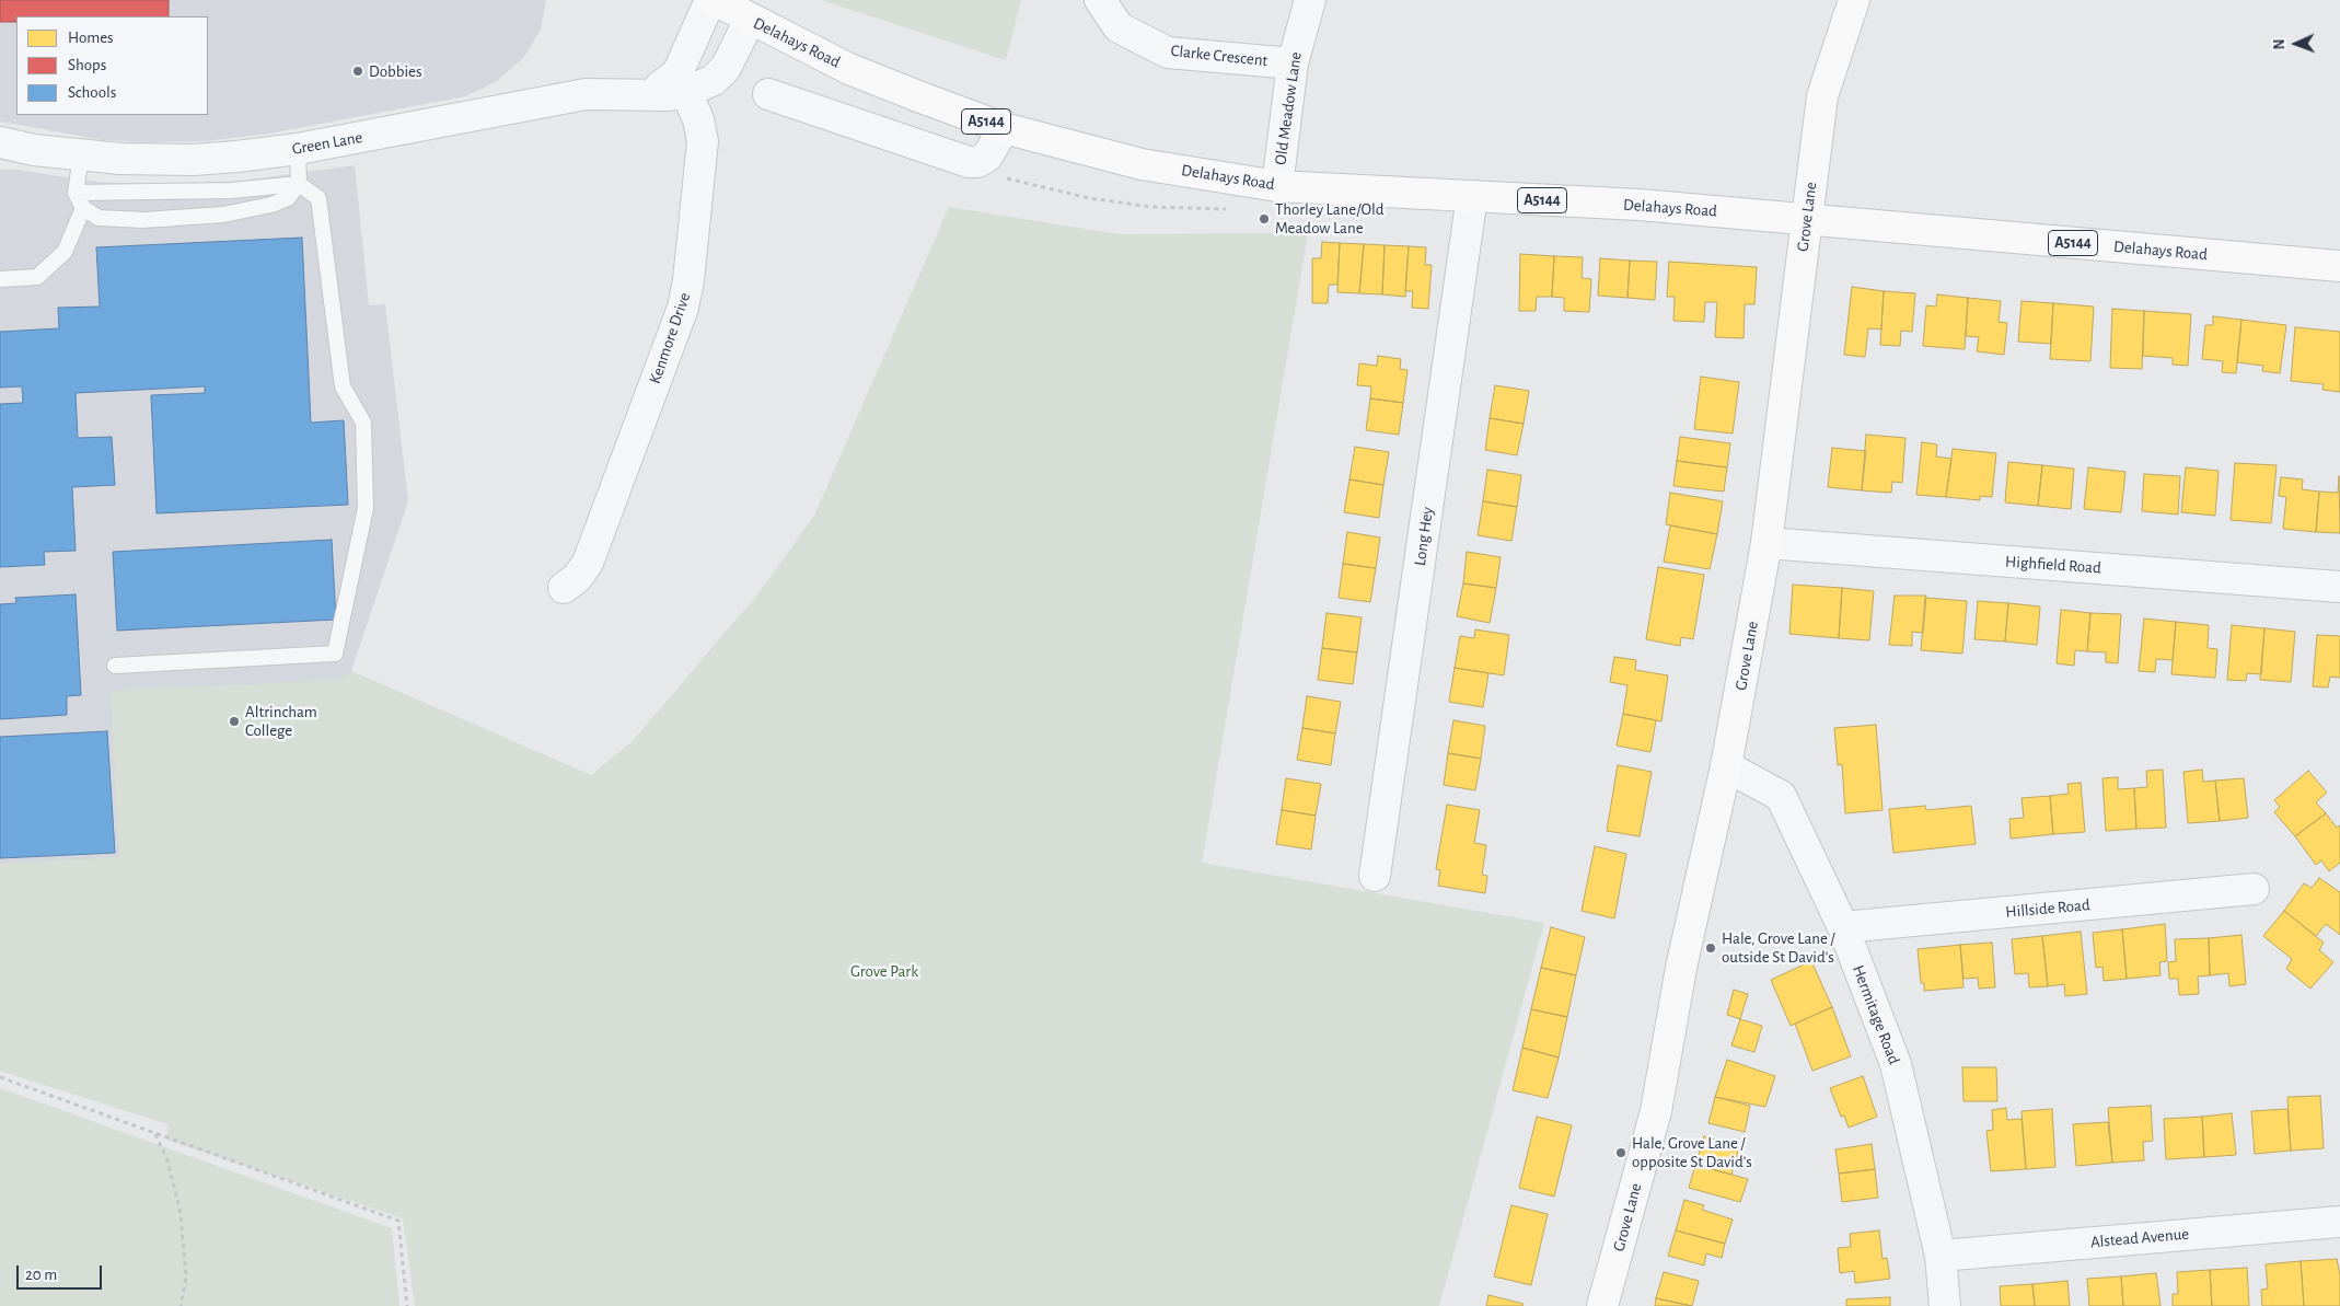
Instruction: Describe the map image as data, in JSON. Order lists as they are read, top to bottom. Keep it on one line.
{"streets":{"main road":["Delahays Road","A5144","Grove Lane"],"street":["Clarke Crescent","Old Meadow Lane","Green Lane","Kenmore Drive","Long Hey","Highfield Road","Hillside Road","Hermitage Road","Alstead Avenue"]},"crossings":[["Delahays Road","Old Meadow Lane"],["Delahays Road","Green Lane"],["Delahays Road","Grove Lane"],["Delahays Road","Long Hey"],["Clarke Crescent","Old Meadow Lane"],["Green Lane","Kenmore Drive"],["Grove Lane","Highfield Road"],["Grove Lane","Hermitage Road"],["Hillside Road","Hermitage Road"],["Hermitage Road","Alstead Avenue"]],"parks":["Grove Park"],"places":["Dobbies","Thorley Lane/Old Meadow Lane","Altrincham College","Hale, Grove Lane / outside St David's","Hale, Grove Lane / opposite St David's"],"legend":["Homes","Shops","Schools"],"scale_bar":"20 m","north":"left"}
